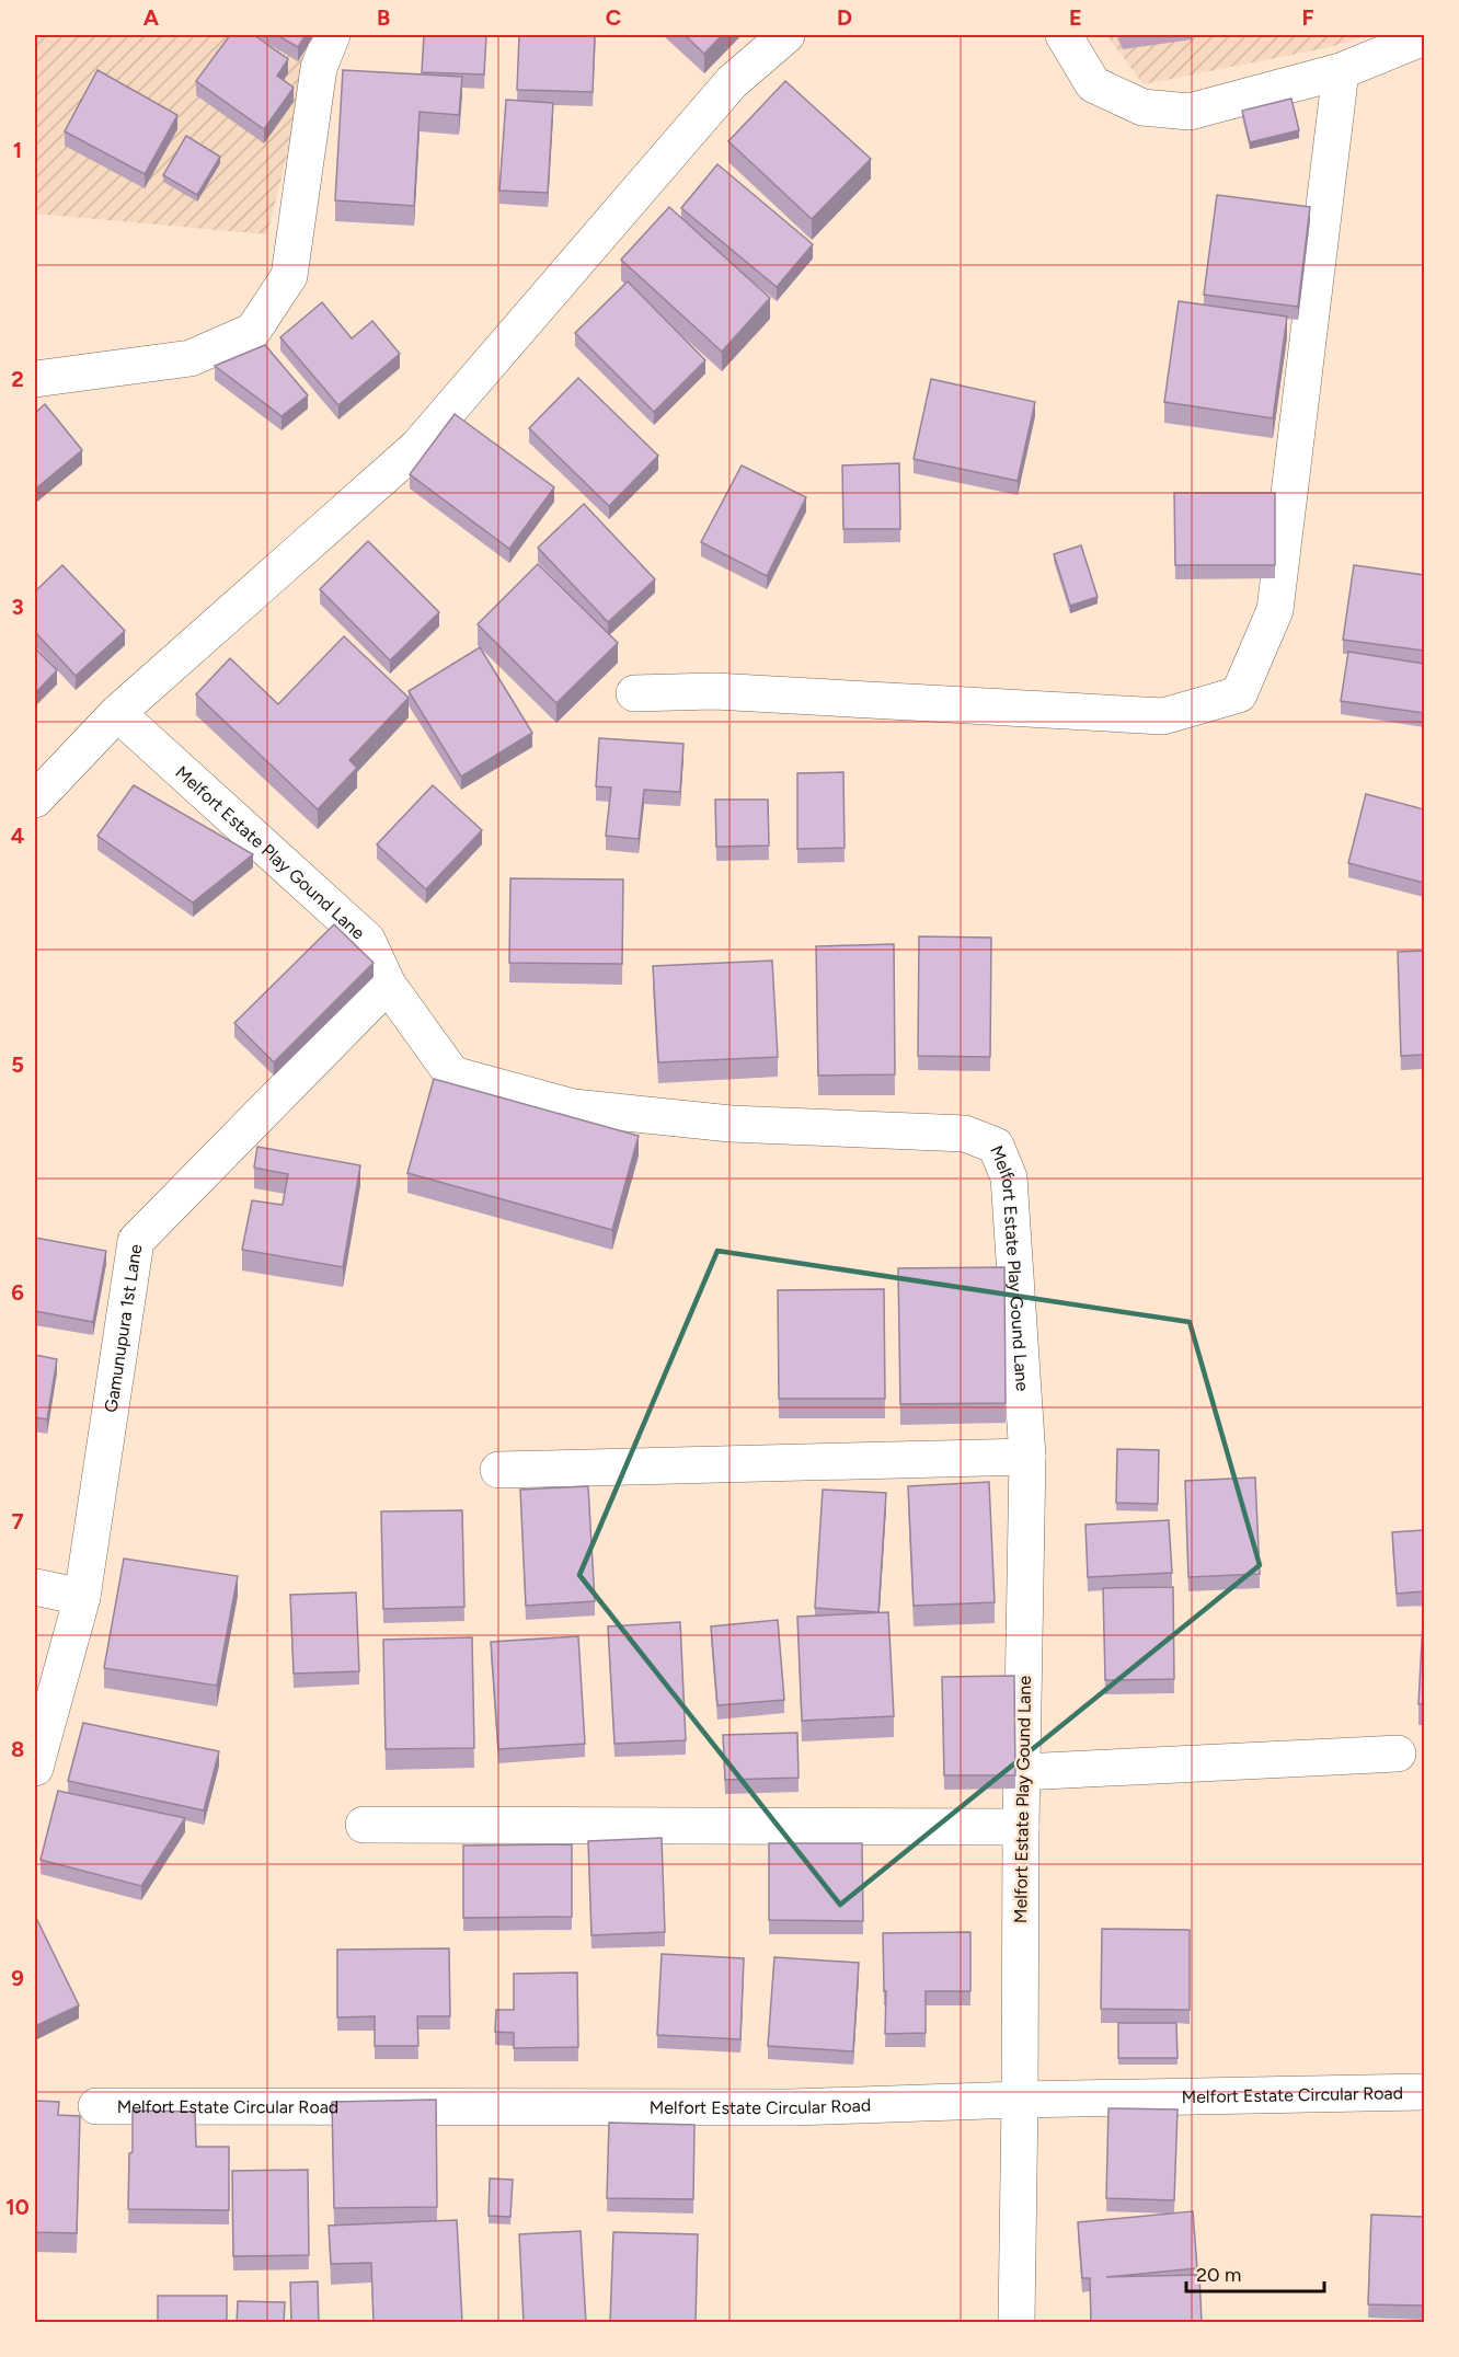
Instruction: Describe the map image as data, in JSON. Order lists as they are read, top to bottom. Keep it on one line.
{"streets":{"street":["Melfort Estate Play Gound Lane","Gamunupura 1st Lane","Melfort Estate Circular Road"]},"crossings":[["Melfort Estate Play Gound Lane","Gamunupura 1st Lane"],["Melfort Estate Play Gound Lane","Melfort Estate Circular Road"]],"scale_bar":"20 m","grid":{"columns":["A","B","C","D","E","F"],"rows":["1","2","3","4","5","6","7","8","9","10"]}}
